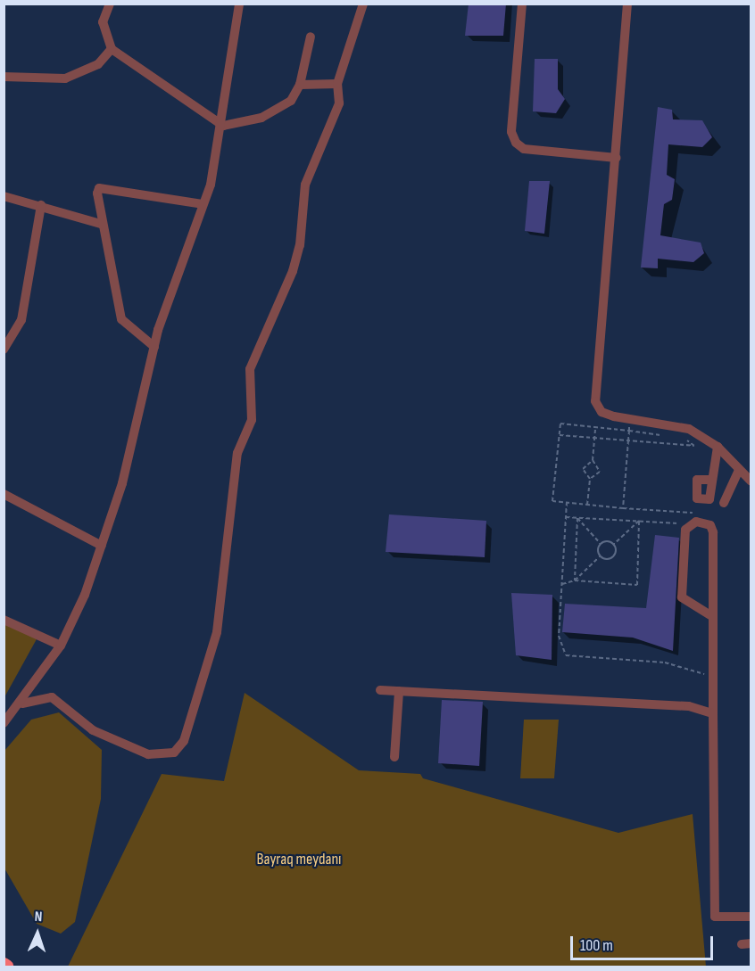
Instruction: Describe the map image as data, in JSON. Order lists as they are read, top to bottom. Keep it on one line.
{"parks":["Bayraq meydanı"],"scale_bar":"100 m","north":"top"}
